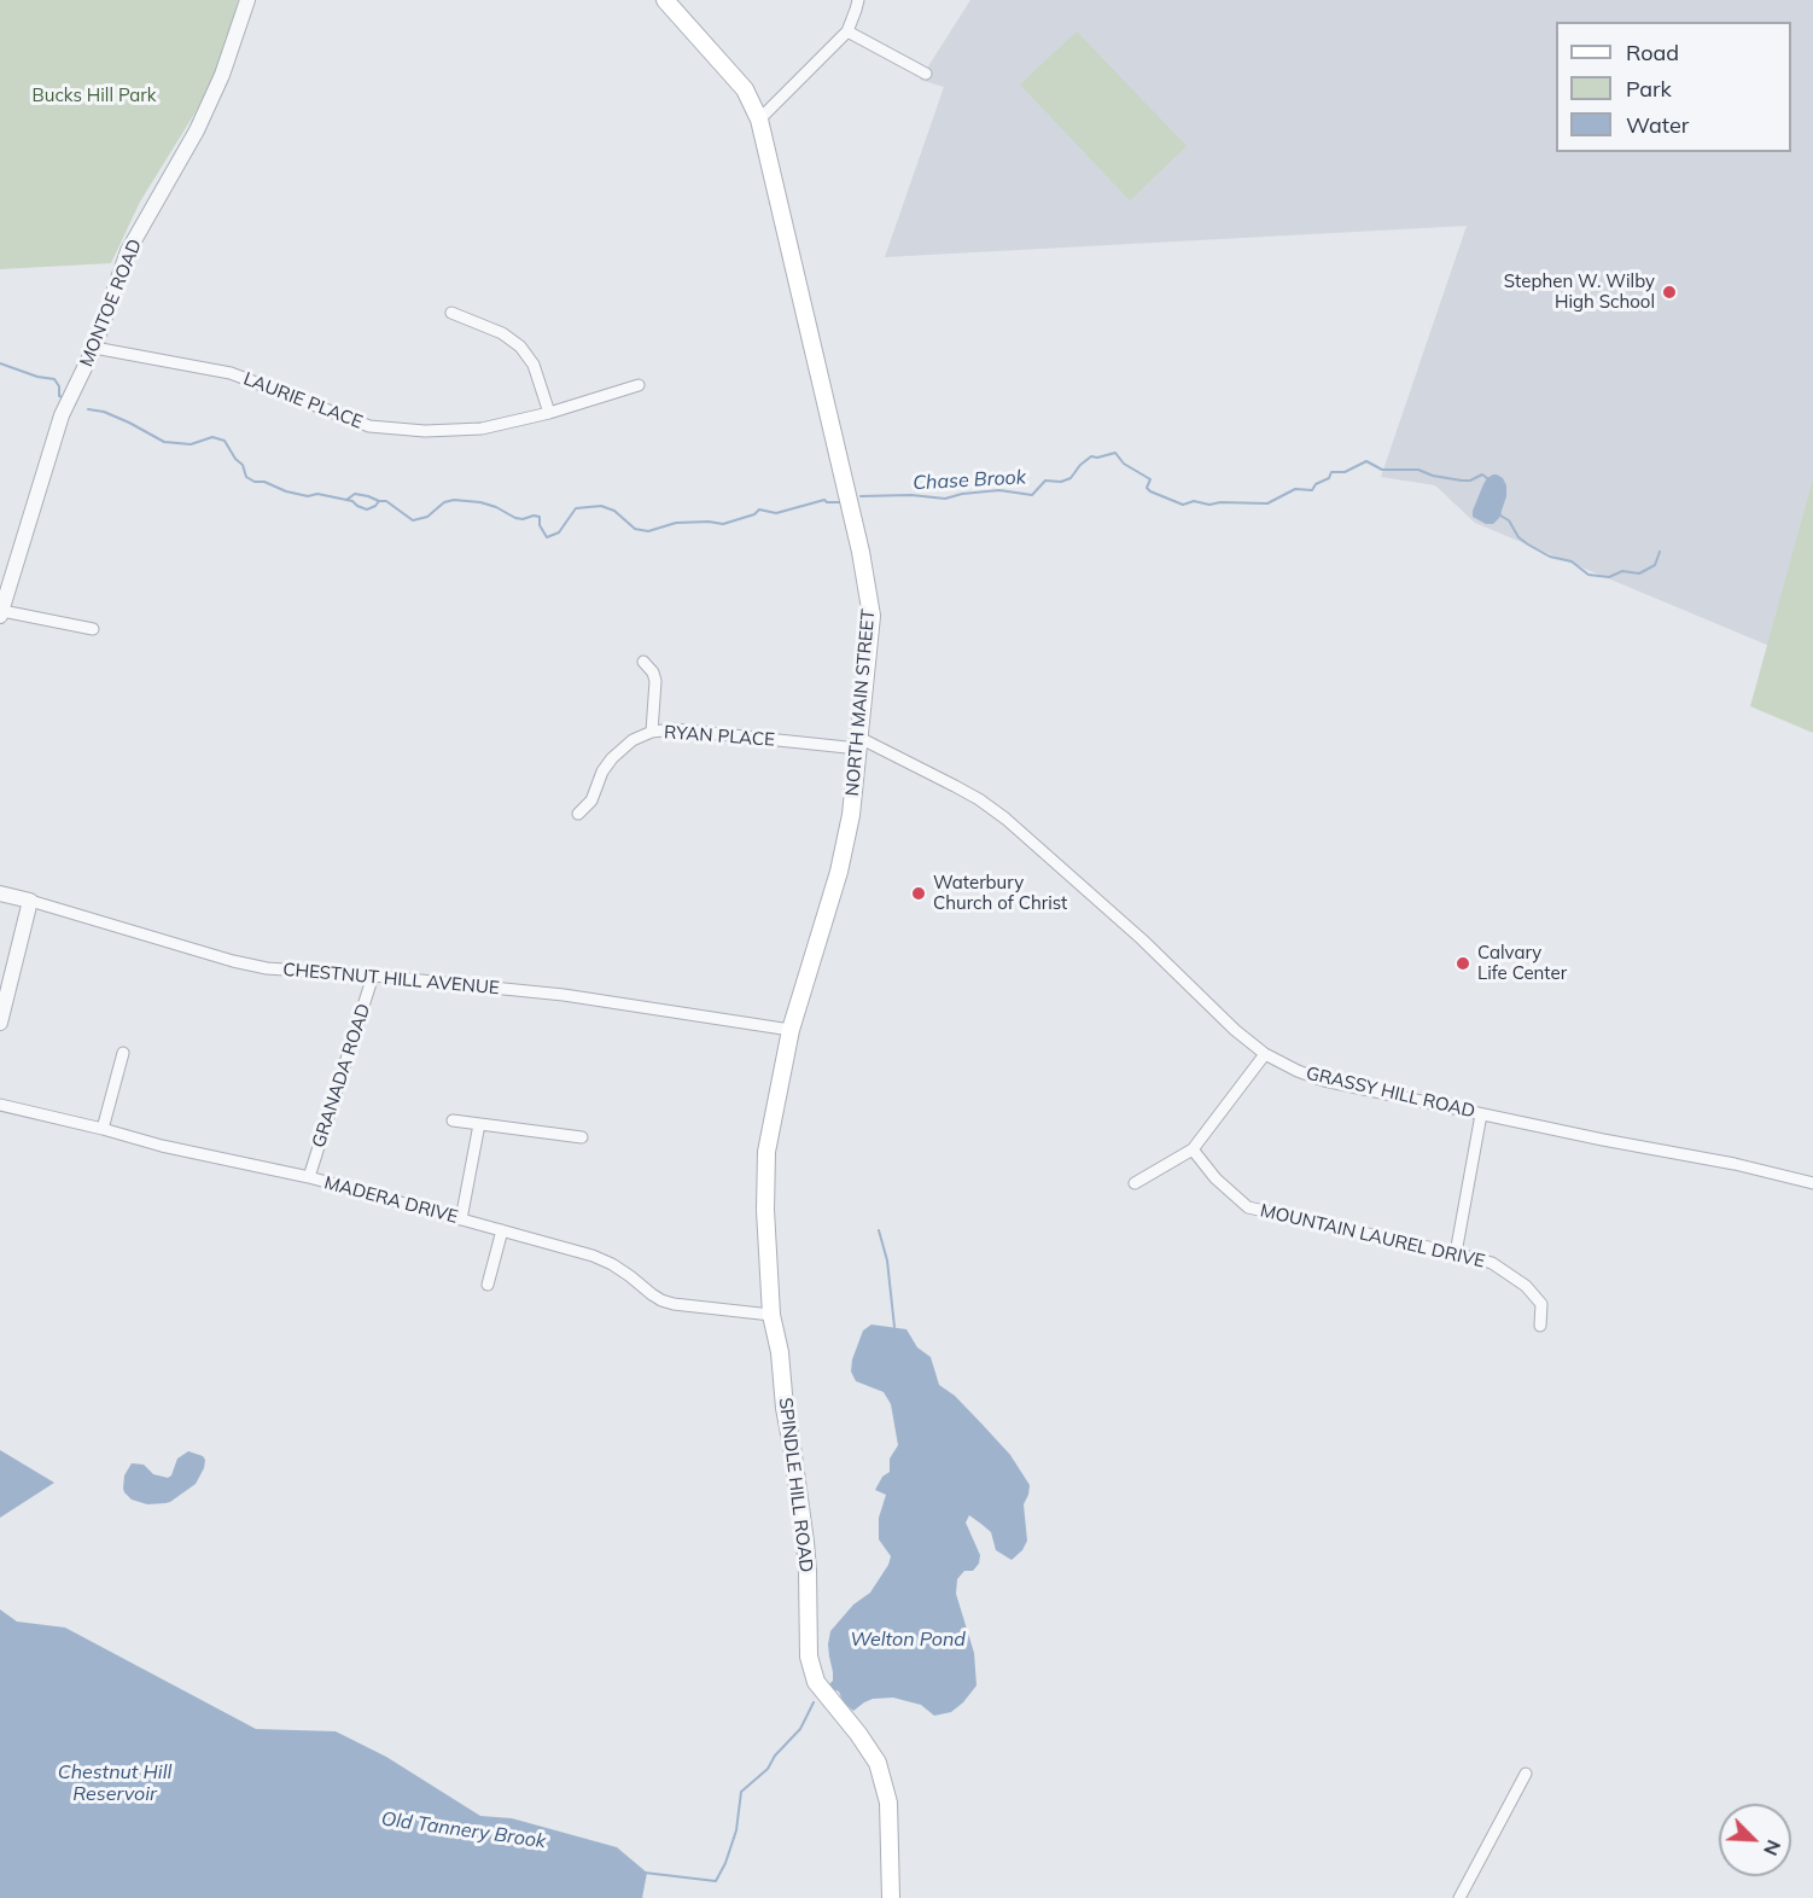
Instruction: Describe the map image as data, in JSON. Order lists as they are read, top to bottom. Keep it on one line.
{"streets":{"main road":["NORTH MAIN STREET","SPINDLE HILL ROAD"],"street":["MONTOE ROAD","LAURIE PLACE","RYAN PLACE","CHESTNUT HILL AVENUE","GRANADA ROAD","GRASSY HILL ROAD","MADERA DRIVE","MOUNTAIN LAUREL DRIVE"]},"crossings":[["MONTOE ROAD","LAURIE PLACE"],["NORTH MAIN STREET","RYAN PLACE"],["NORTH MAIN STREET","CHESTNUT HILL AVENUE"],["NORTH MAIN STREET","GRASSY HILL ROAD"],["NORTH MAIN STREET","MADERA DRIVE"],["NORTH MAIN STREET","SPINDLE HILL ROAD"],["RYAN PLACE","GRASSY HILL ROAD"],["CHESTNUT HILL AVENUE","GRANADA ROAD"],["GRANADA ROAD","MADERA DRIVE"]],"water":["Chase Brook","Welton Pond","Chestnut Hill Reservoir","Old Tannery Brook"],"parks":["Bucks Hill Park"],"places":["Stephen W. Wilby High School","Waterbury Church of Christ","Calvary Life Center"],"legend":["Road","Park","Water"],"north":"bottom right"}
